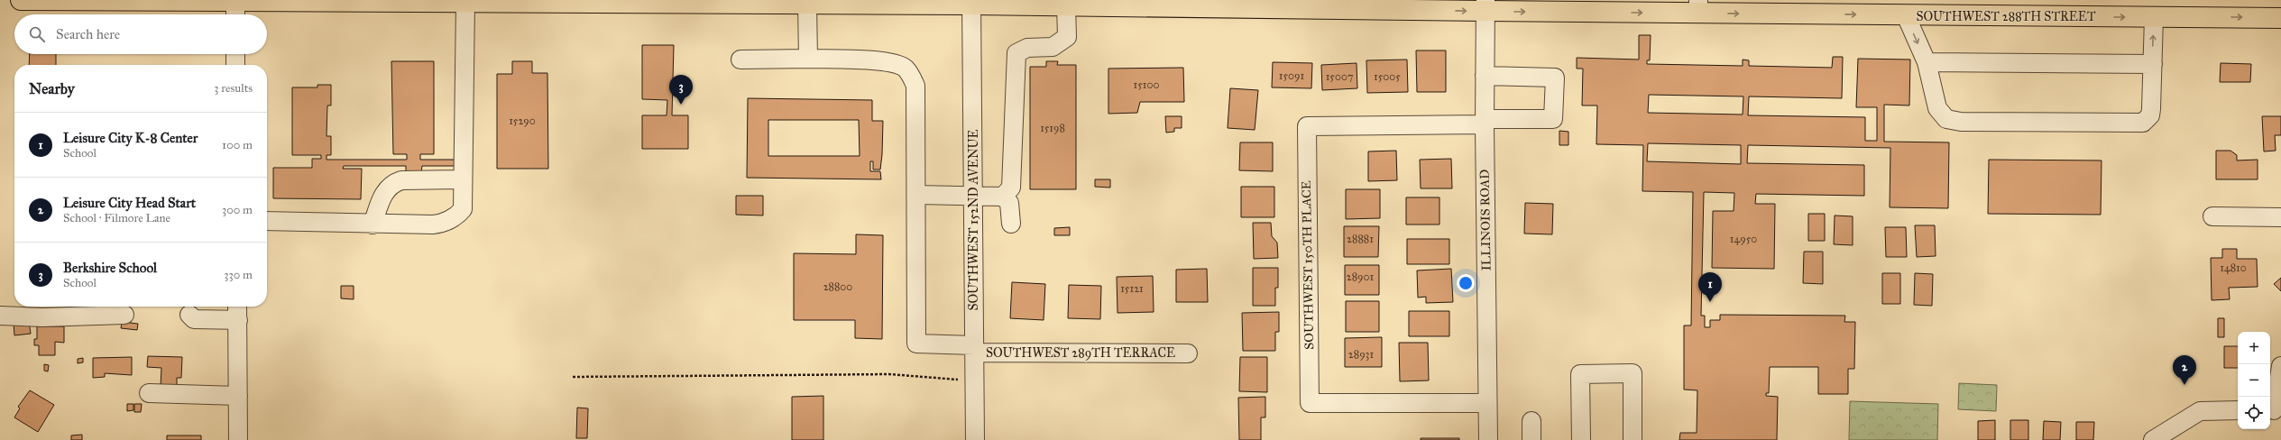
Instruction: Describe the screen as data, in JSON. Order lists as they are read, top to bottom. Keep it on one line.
{"streets":{"main road":["SOUTHWEST 288TH STREET"],"street":["SOUTHWEST 152ND AVENUE","ILLINOIS ROAD","SOUTHWEST 150TH PLACE","SOUTHWEST 289TH TERRACE"]},"crossings":[["SOUTHWEST 288TH STREET","SOUTHWEST 152ND AVENUE"],["SOUTHWEST 288TH STREET","ILLINOIS ROAD"],["SOUTHWEST 152ND AVENUE","SOUTHWEST 289TH TERRACE"],["ILLINOIS ROAD","SOUTHWEST 150TH PLACE"]],"one_way":["SOUTHWEST 288TH STREET"],"house_numbers":["15091","15007","15005","15100","15290","15198","28881","14950","14810","28901","28800","15121","28931"],"page":{"search":"Search here","heading":["Nearby","3 results"],"pins":["3","1","2"],"list":[{"mark":"1","name":"Leisure City K-8 Center","note":"School","value":"100 m"},{"mark":"2","name":"Leisure City Head Start","note":"School · Filmore Lane","value":"300 m"},{"mark":"3","name":"Berkshire School","note":"School","value":"330 m"}],"map_buttons":["+","−"]}}
